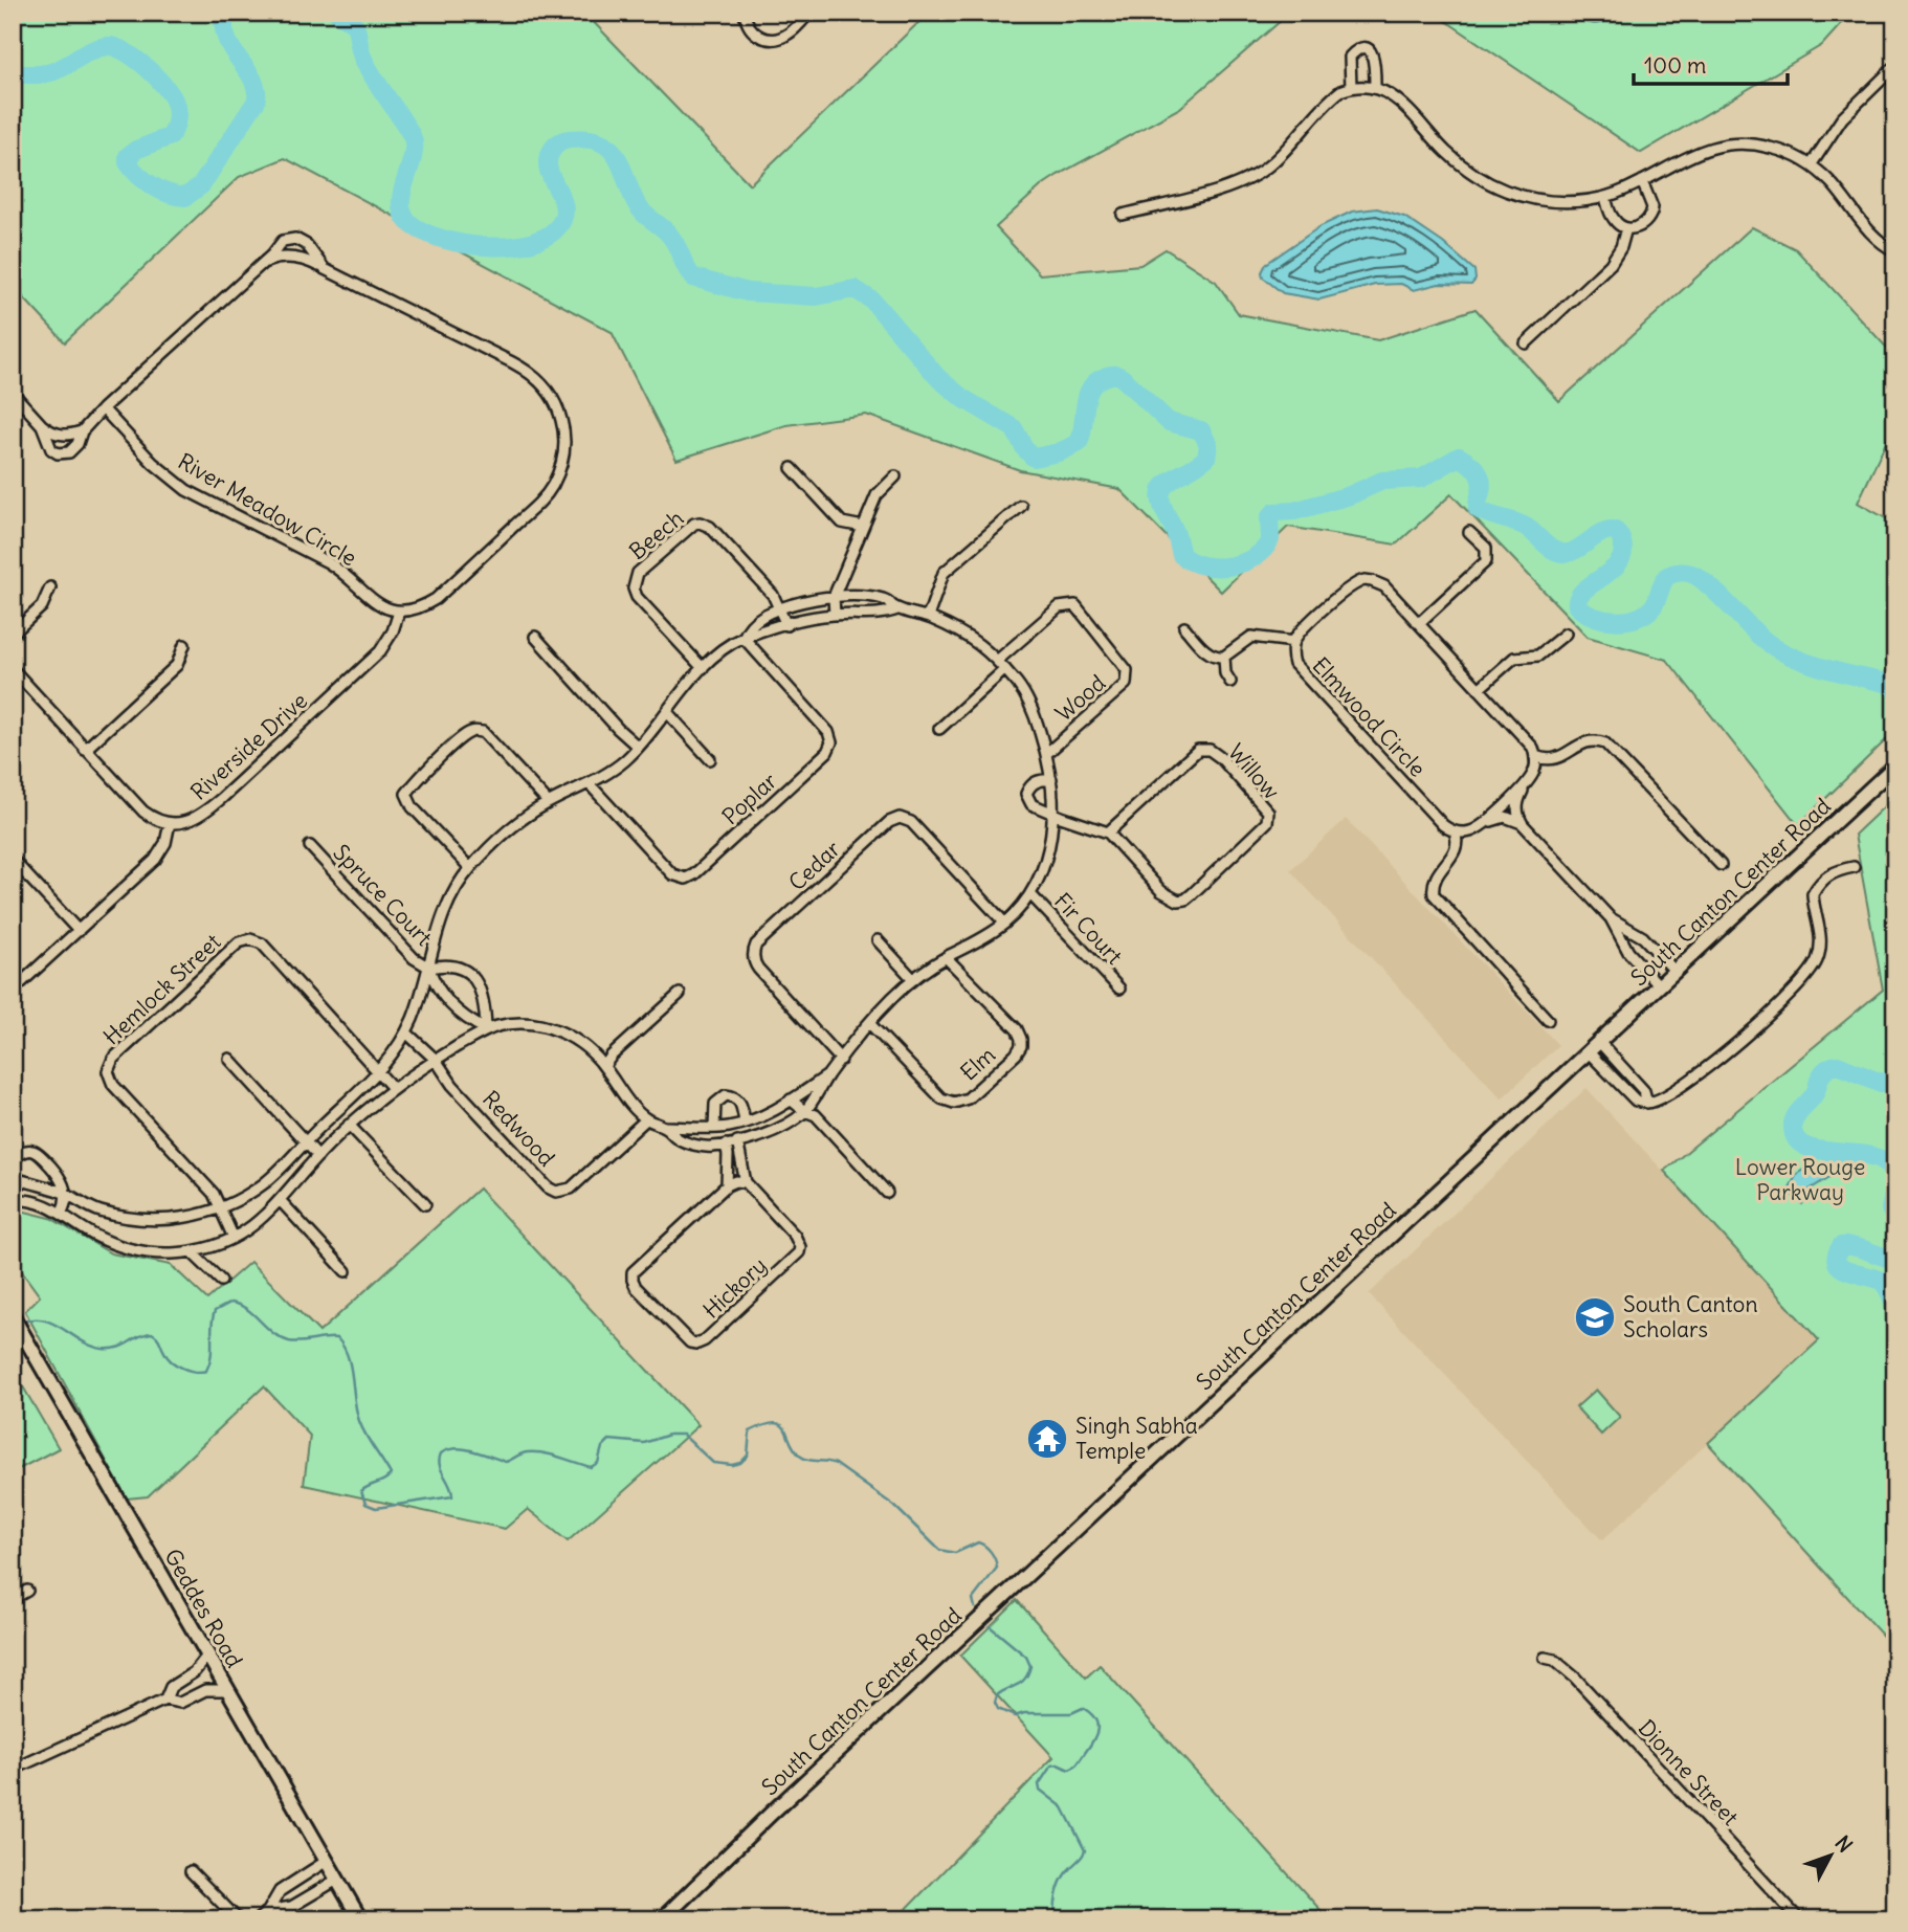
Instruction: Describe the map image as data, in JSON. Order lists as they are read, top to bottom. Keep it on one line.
{"streets":{"main road":["South Canton Center Road","Geddes Road"],"street":["River Meadow Circle","Beech","Wood","Elmwood Circle","Riverside Drive","Willow","Poplar","Cedar","Spruce Court","Fir Court","Hemlock Street","Elm","Redwood","Hickory","Dionne Street"]},"crossings":[["River Meadow Circle","Riverside Drive"]],"parks":["Lower Rouge Parkway"],"places":{"school or university":["South Canton Scholars"],"temple":["Singh Sabha Temple"]},"scale_bar":"100 m","north":"top right"}
